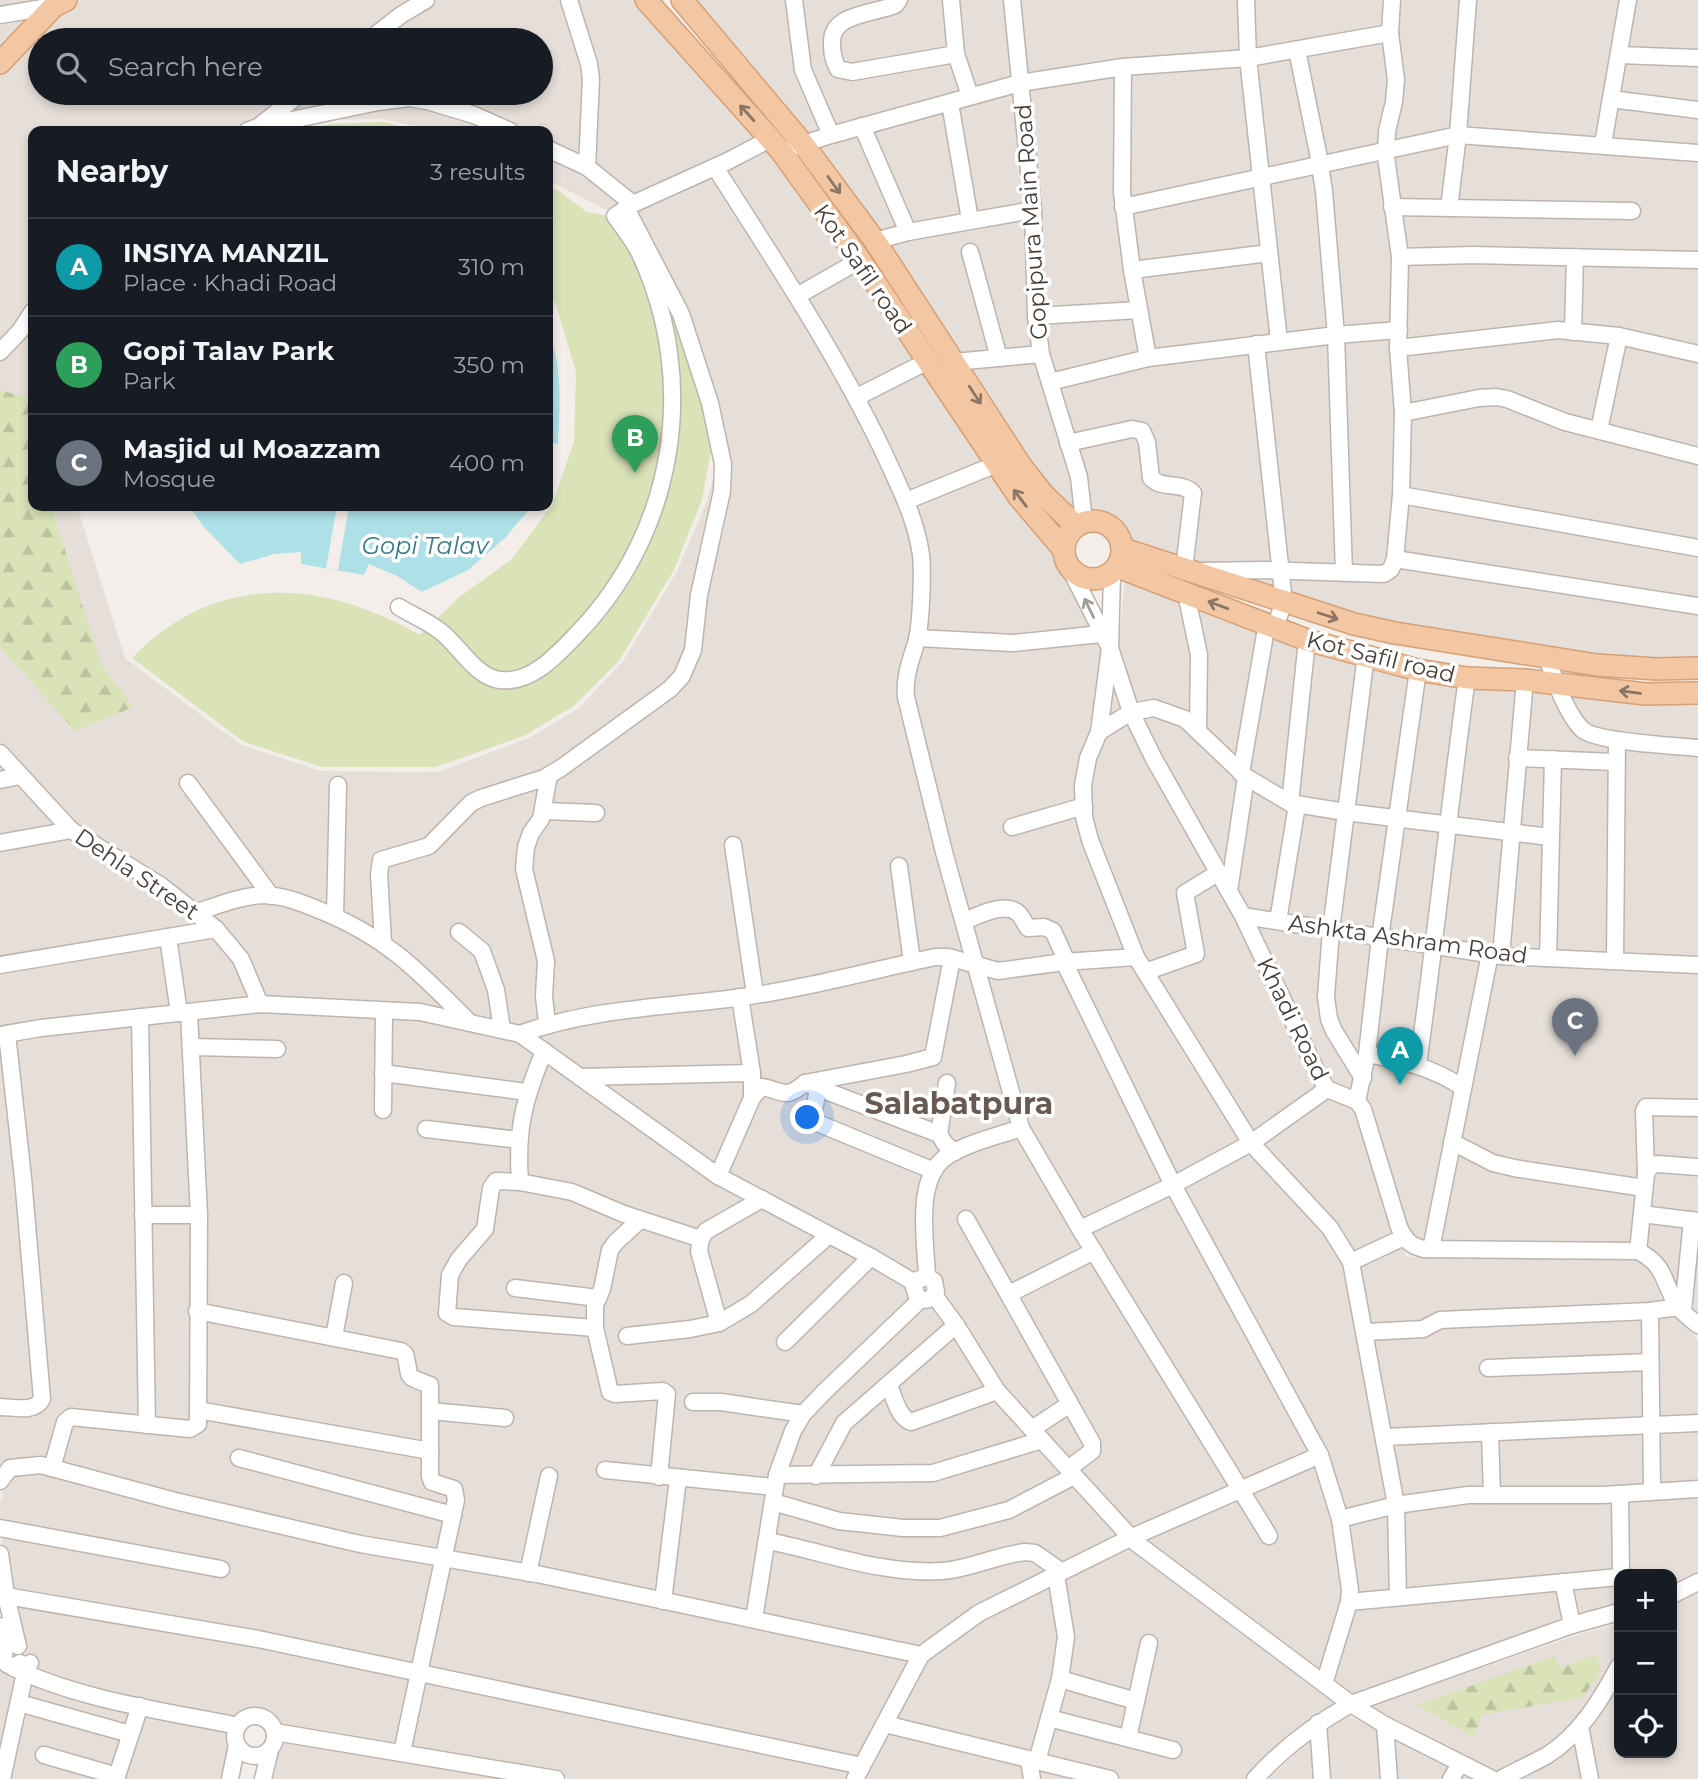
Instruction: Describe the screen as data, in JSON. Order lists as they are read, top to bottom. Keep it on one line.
{"streets":{"main road":["Kot Safil road"],"street":["Gopipura Main Road","Dehla Street","Ashkta Ashram Road","Khadi Road"]},"crossings":[["Gopipura Main Road","Kot Safil road"],["Gopipura Main Road","Khadi Road"],["Kot Safil road","Khadi Road"],["Ashkta Ashram Road","Khadi Road"]],"districts":["Salabatpura"],"water":["Gopi Talav"],"page":{"search":"Search here","heading":["Nearby","3 results"],"list":[{"mark":"A","name":"INSIYA MANZIL","note":"Place · Khadi Road","value":"310 m"},{"mark":"B","name":"Gopi Talav Park","note":"Park","value":"350 m"},{"mark":"C","name":"Masjid ul Moazzam","note":"Mosque","value":"400 m"}],"pins":["B","C","A"],"map_buttons":["+","−"]}}
